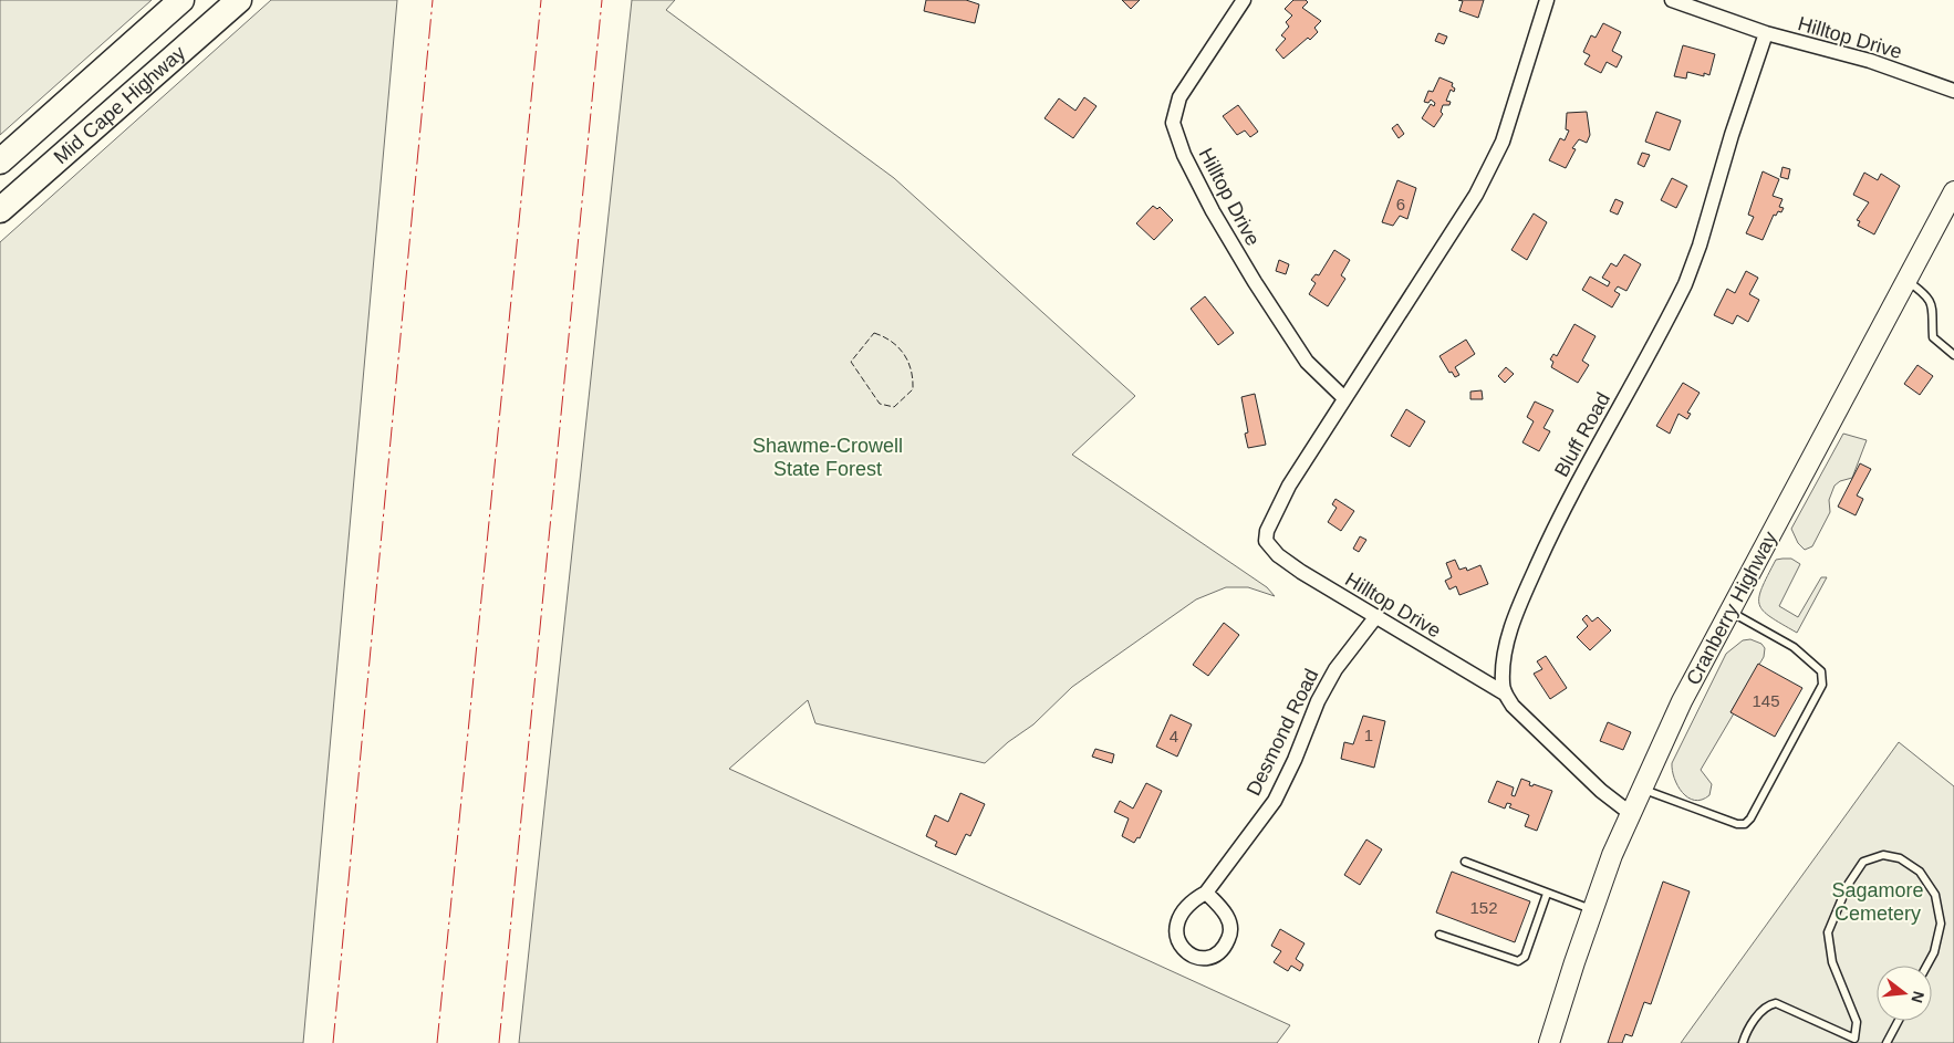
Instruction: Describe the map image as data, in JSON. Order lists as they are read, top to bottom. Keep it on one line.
{"streets":{"highway":["Mid Cape Highway"],"main road":["Cranberry Highway"],"street":["Hilltop Drive","Bluff Road","Desmond Road"]},"crossings":[["Hilltop Drive","Bluff Road"],["Hilltop Drive","Desmond Road"]],"parks":["Shawme-Crowell State Forest","Sagamore Cemetery"],"house_numbers":["6","145","1","4","152"],"north":"right"}
